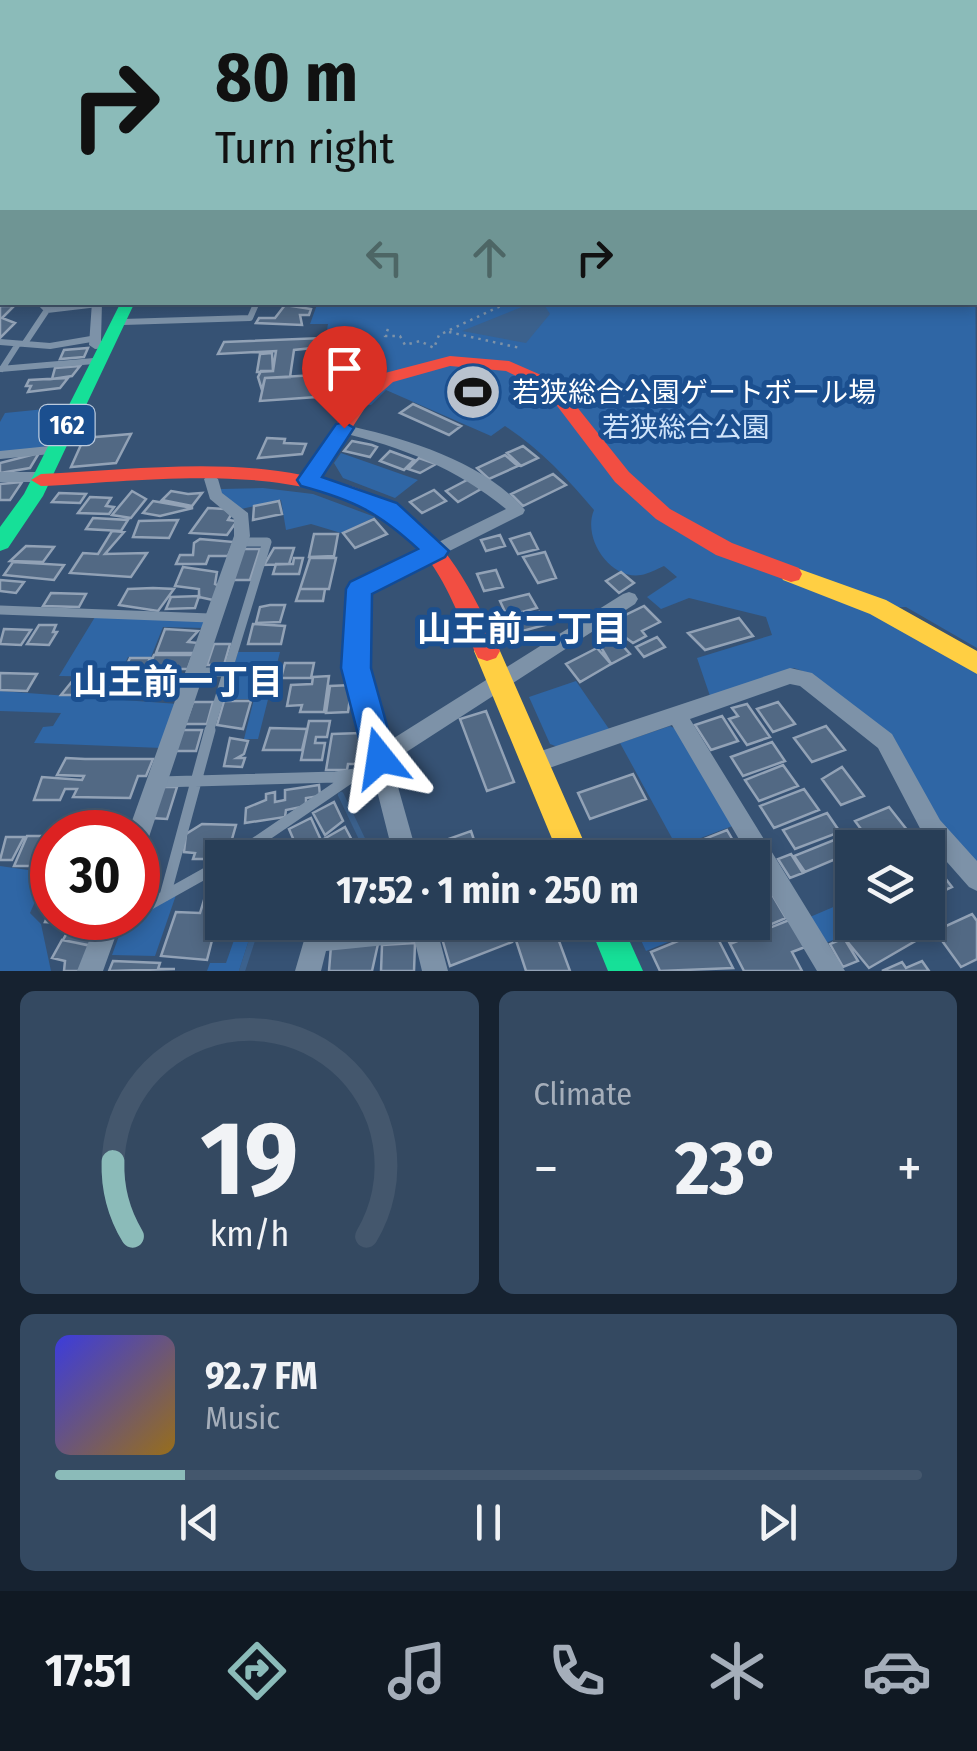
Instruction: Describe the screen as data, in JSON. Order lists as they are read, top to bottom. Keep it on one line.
{"streets":{"main road":["162"]},"districts":["山王前二丁目","山王前一丁目"],"parks":["若狭総合公園"],"places":{"sports":["若狭総合公園ゲートボール場"]},"page":{"turn":["80 m","Turn right"],"limit":"30","trip":"17:52 · 1 min · 250 m","tile":"Climate","heat":["−","23°","+"],"song":["92.7 FM","Music"],"tabs":"17:51","gauge":["19","km/h"]}}
